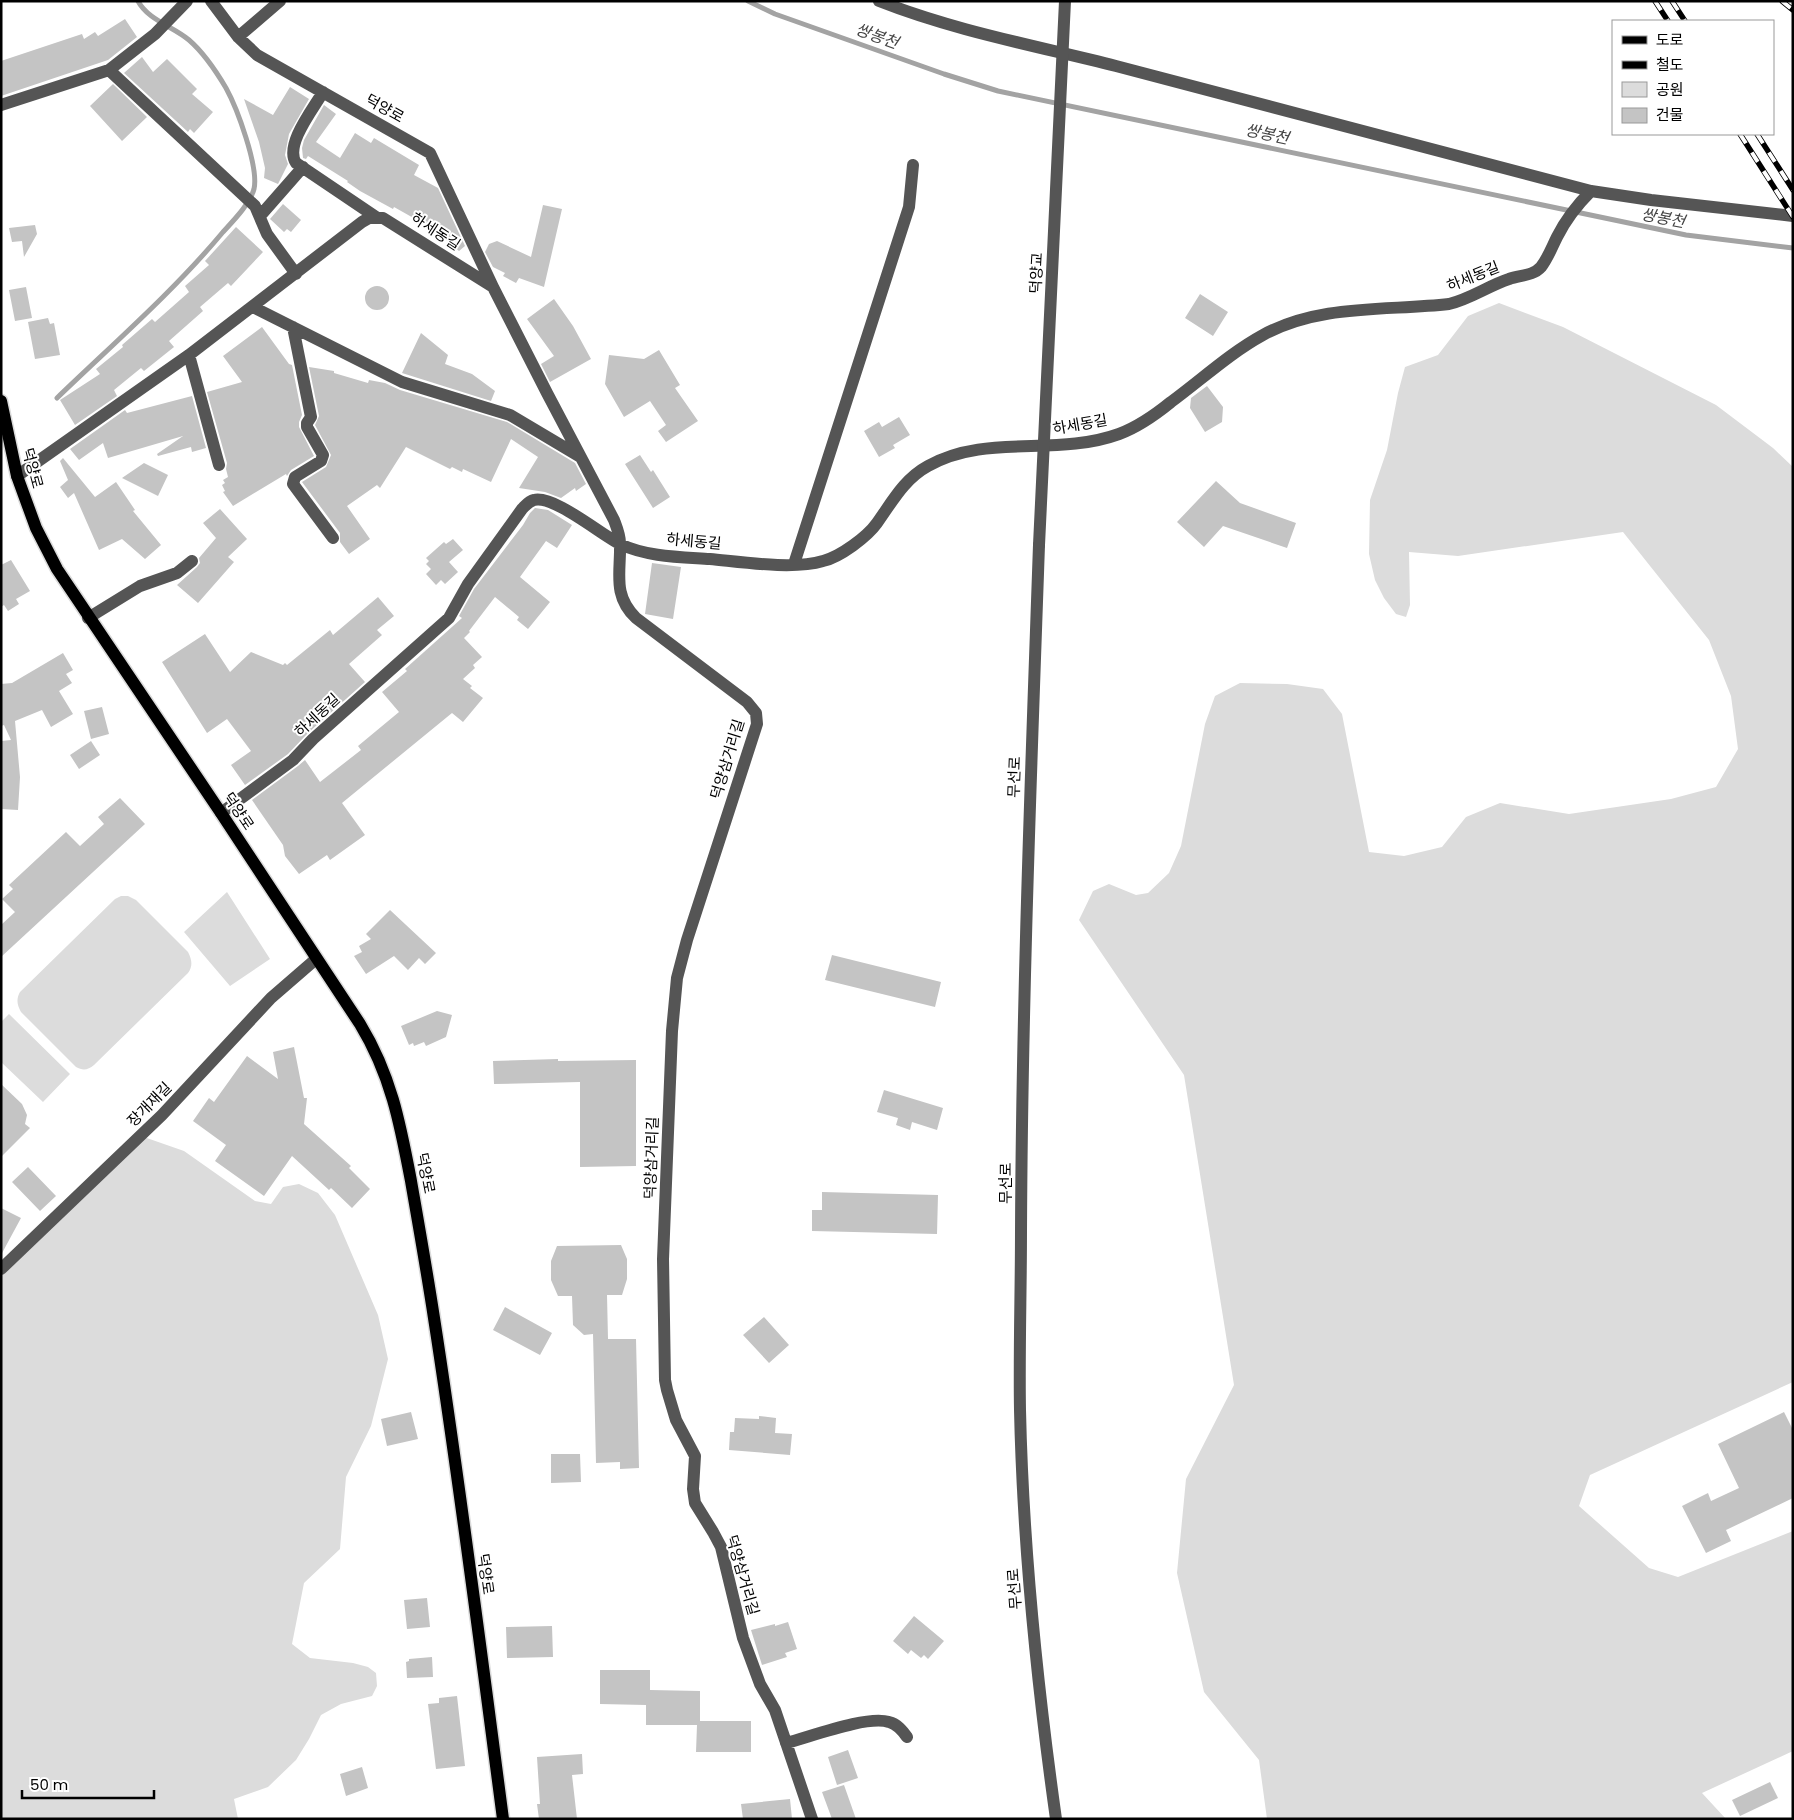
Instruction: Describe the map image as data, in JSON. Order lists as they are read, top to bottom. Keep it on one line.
{"streets":{"main road":["덕양로"],"street":["하세동길","덕양교","덕양삼거리길","무선로","장개재길"]},"crossings":[["덕양로","하세동길"],["덕양로","장개재길"],["하세동길","덕양삼거리길"],["덕양교","무선로"]],"water":["쌍봉천"],"legend":["도로","철도","공원","건물"],"scale_bar":"50 m"}
